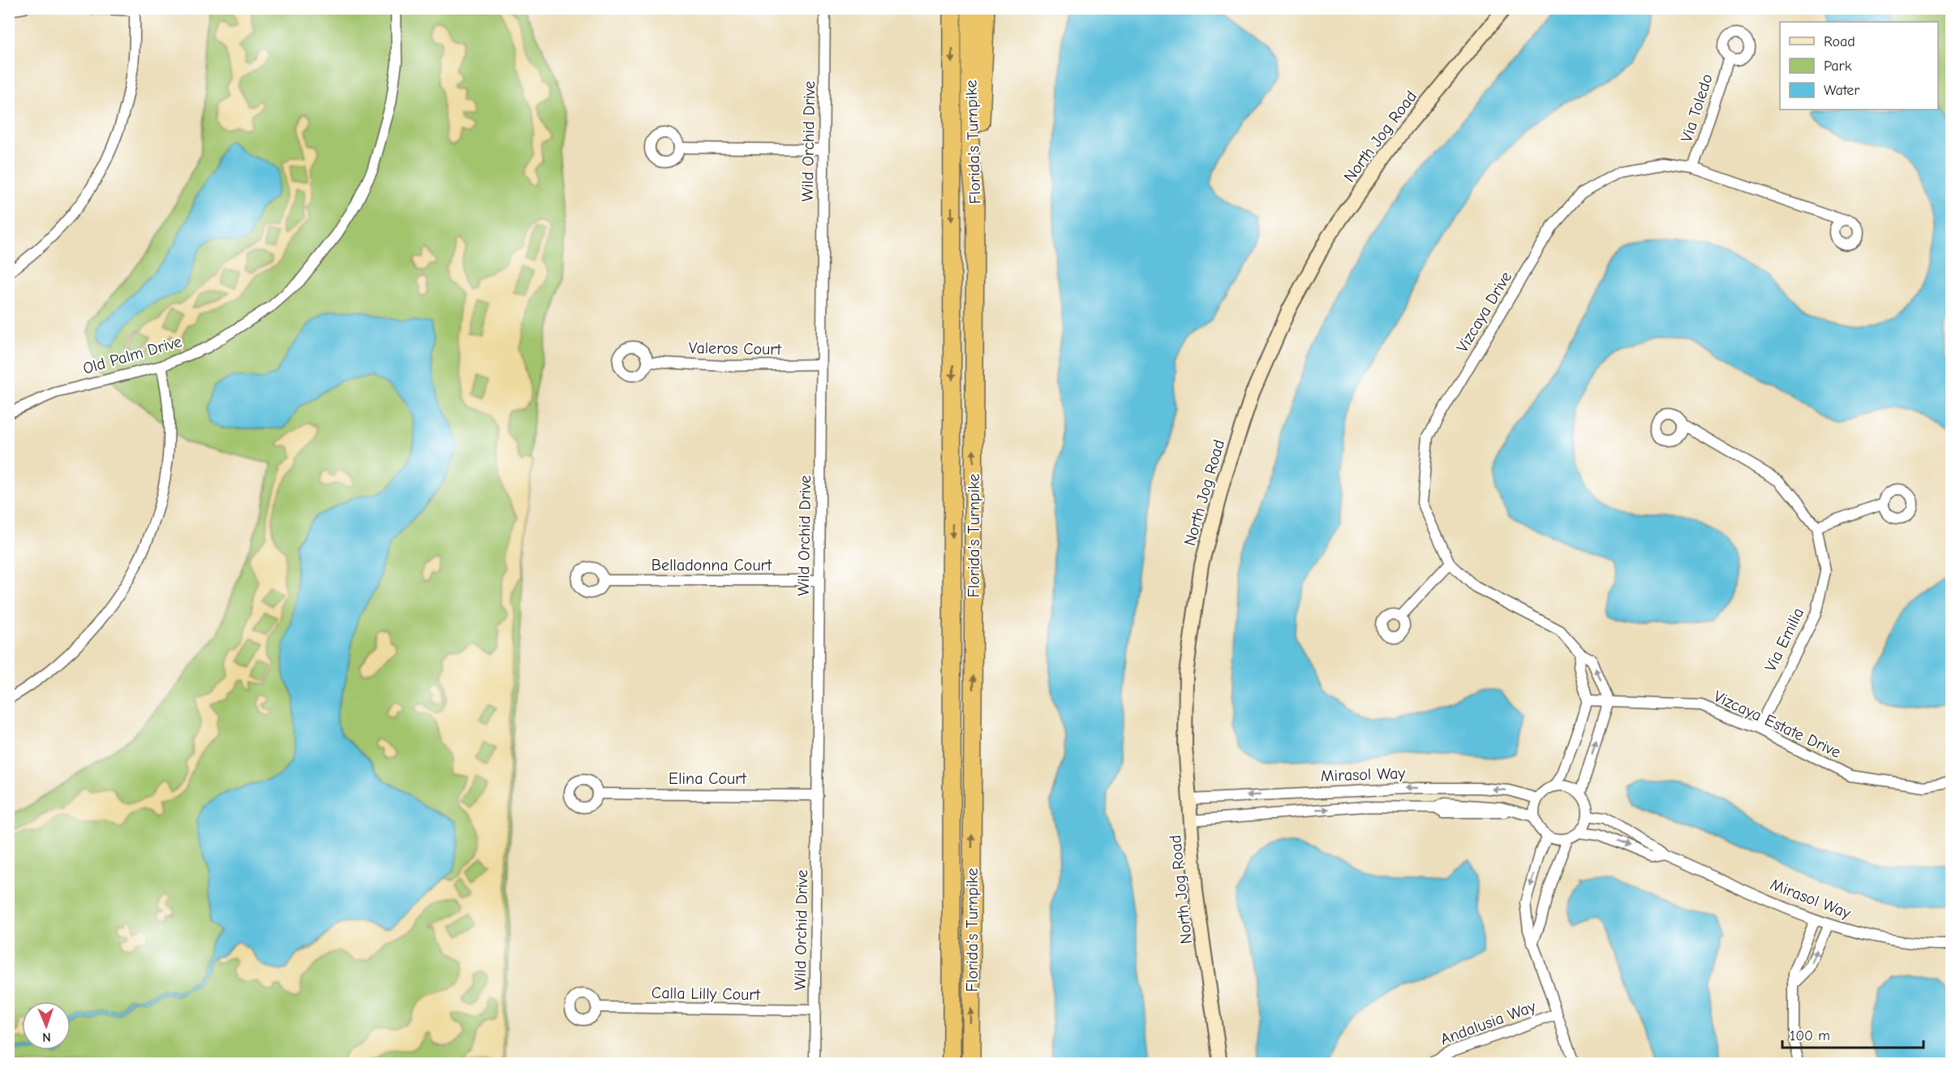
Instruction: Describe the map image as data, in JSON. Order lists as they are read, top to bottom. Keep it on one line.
{"streets":{"highway":["Florida's Turnpike"],"street":["Via Toledo","North Jog Road","Wild Orchid Drive","Vizcaya Drive","Valeros Court","Old Palm Drive","Belladonna Court","Via Emilia","Vizcaya Estate Drive","Mirasol Way","Elina Court","Calla Lilly Court","Andalusia Way"]},"crossings":[["Via Toledo","Vizcaya Drive"],["North Jog Road","Mirasol Way"],["Wild Orchid Drive","Valeros Court"],["Wild Orchid Drive","Belladonna Court"],["Wild Orchid Drive","Elina Court"],["Wild Orchid Drive","Calla Lilly Court"],["Vizcaya Drive","Vizcaya Estate Drive"],["Via Emilia","Vizcaya Estate Drive"]],"legend":["Road","Park","Water"],"scale_bar":"100 m","north":"bottom"}
